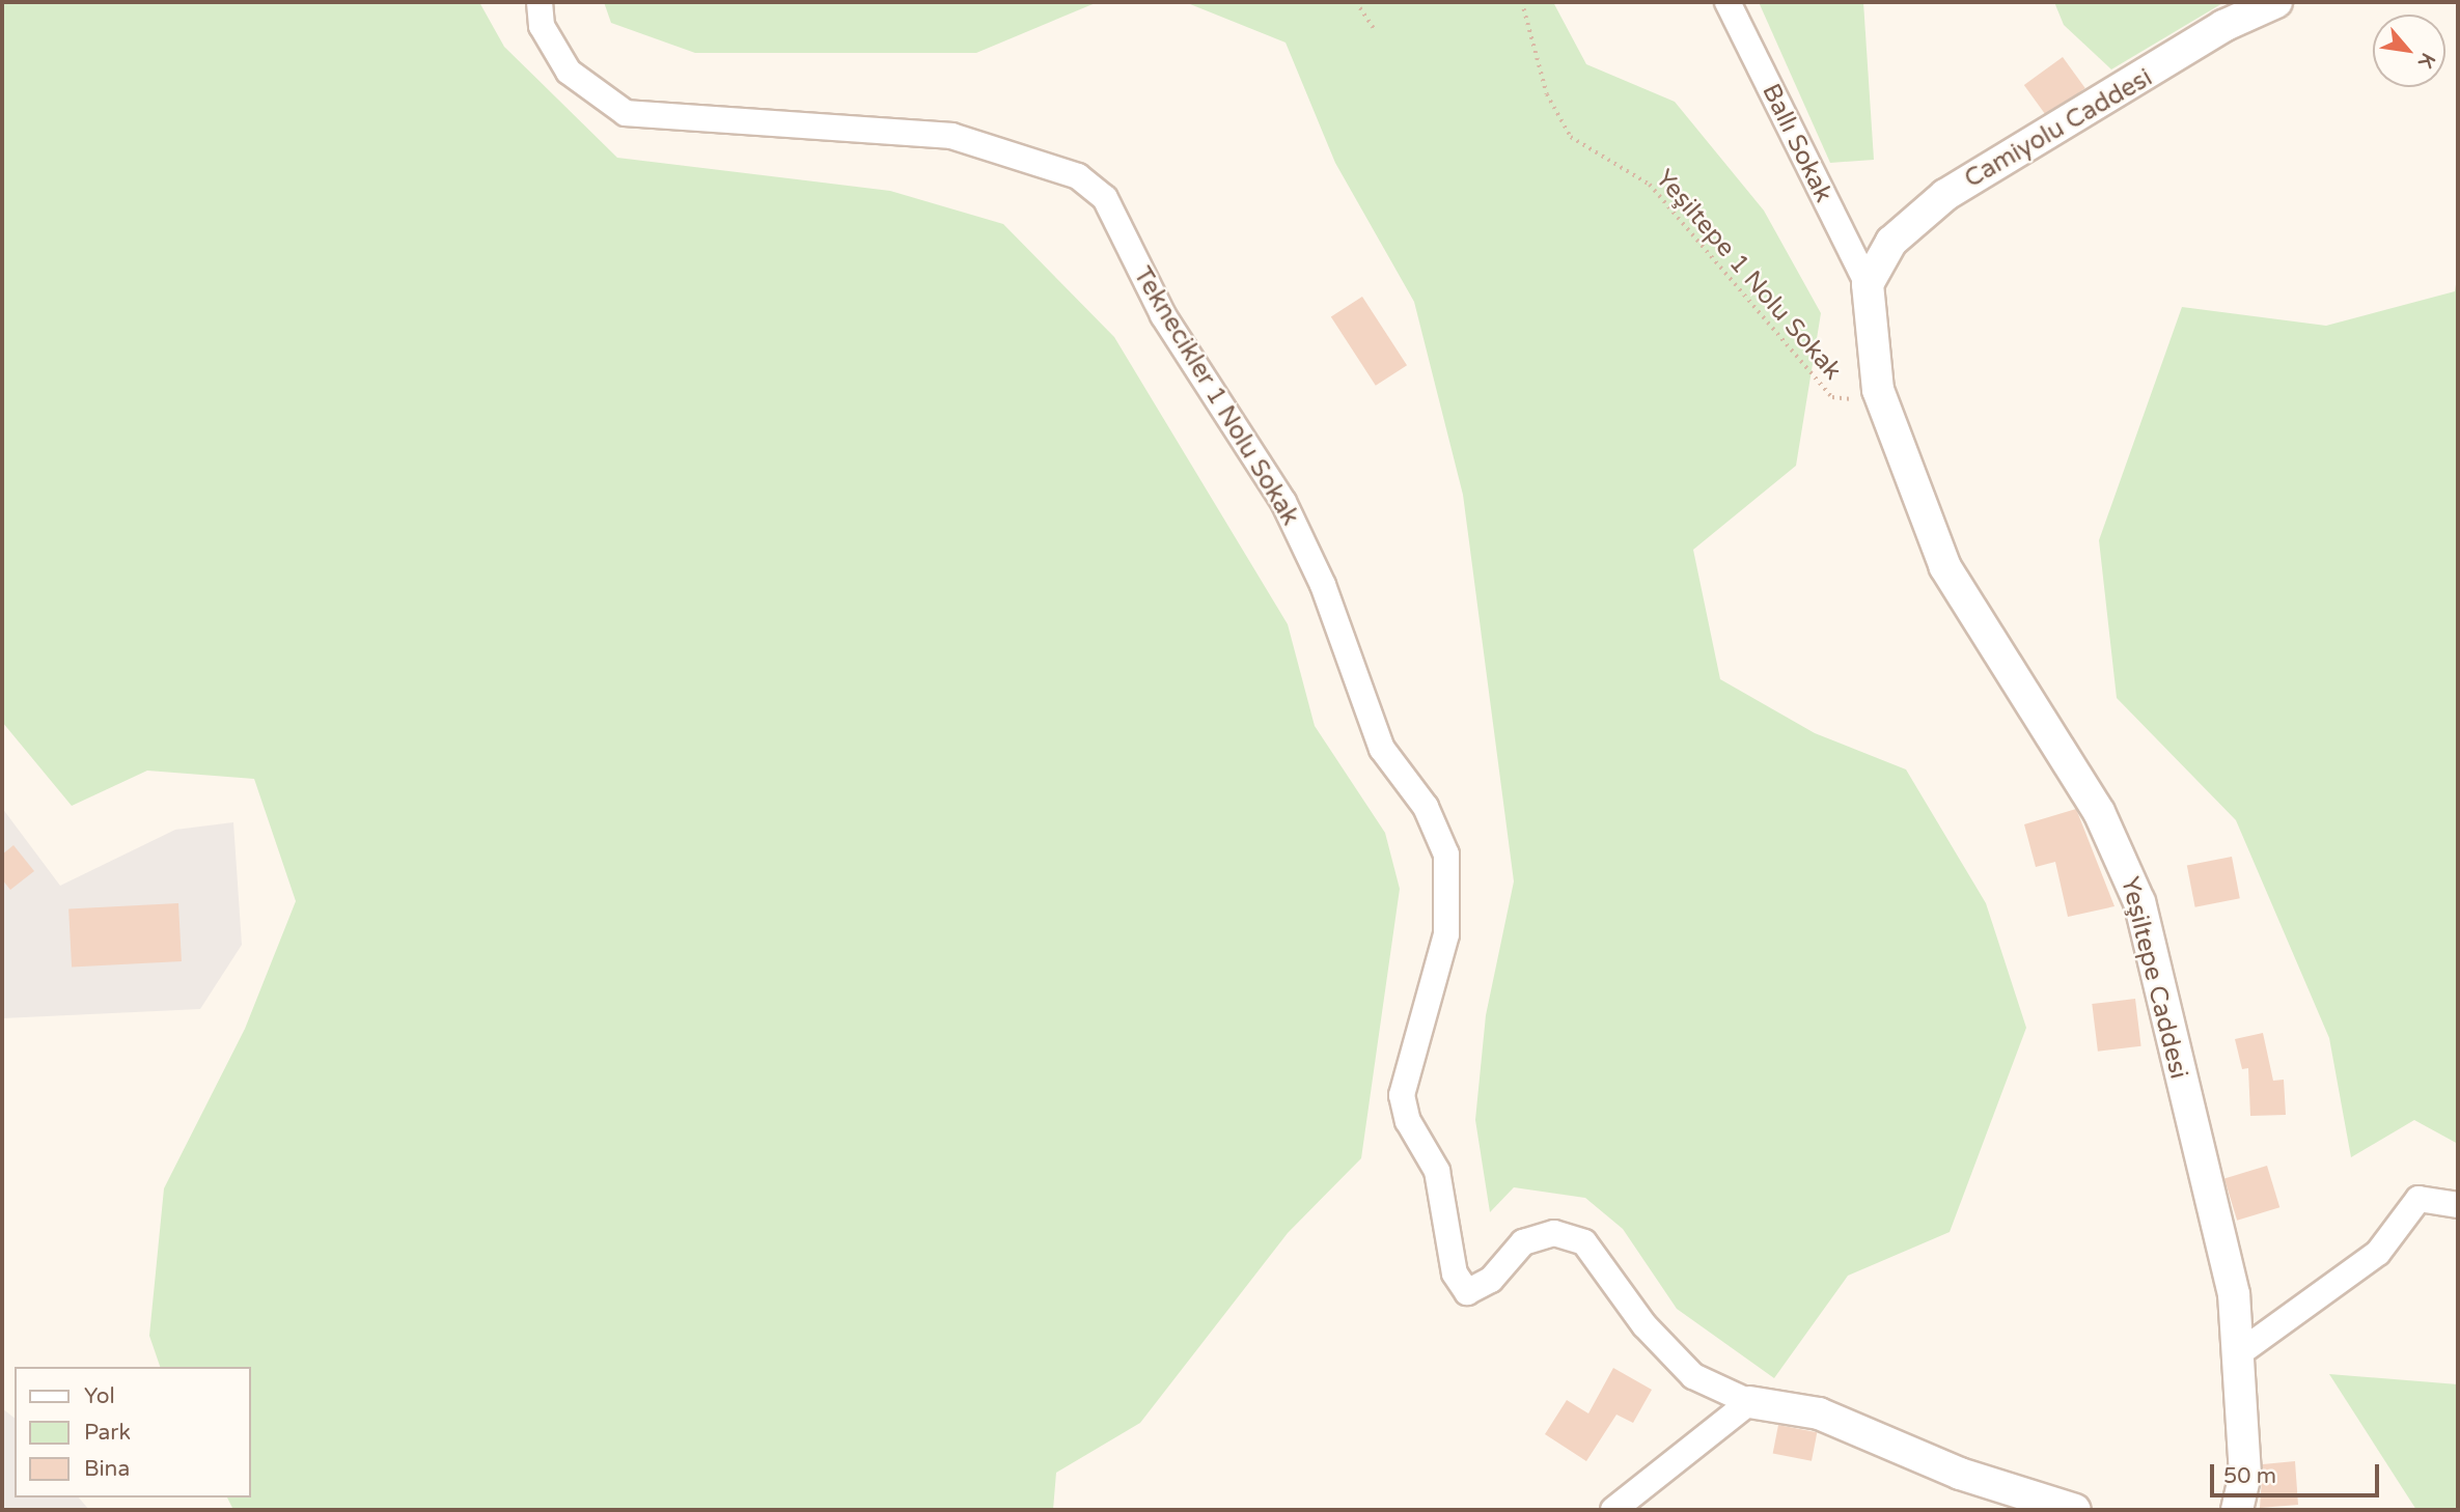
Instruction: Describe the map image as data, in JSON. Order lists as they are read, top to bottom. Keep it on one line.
{"streets":{"street":["Camiyolu Caddesi","Ballı Sokak","Teknecikler 1 Nolu Sokak","Yeşiltepe Caddesi"],"path":["Yeşiltepe 1 Nolu Sokak"]},"crossings":[["Camiyolu Caddesi","Ballı Sokak"],["Camiyolu Caddesi","Yeşiltepe Caddesi"],["Ballı Sokak","Yeşiltepe Caddesi"],["Yeşiltepe 1 Nolu Sokak","Yeşiltepe Caddesi"]],"legend":["Yol","Park","Bina"],"scale_bar":"50 m","north":"bottom right"}
